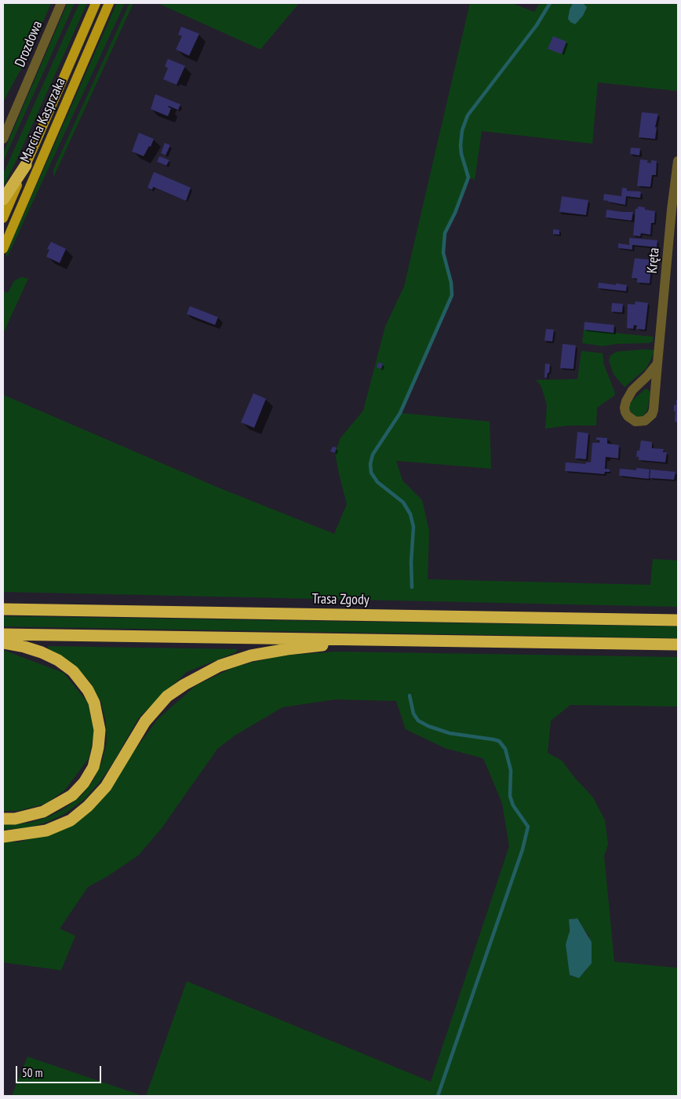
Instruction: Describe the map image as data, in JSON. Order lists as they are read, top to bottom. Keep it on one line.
{"streets":{"highway":["Trasa Zgody"],"main road":["Marcina Kasprzaka"],"street":["Drozdowa","Kręta"]},"scale_bar":"50 m"}
